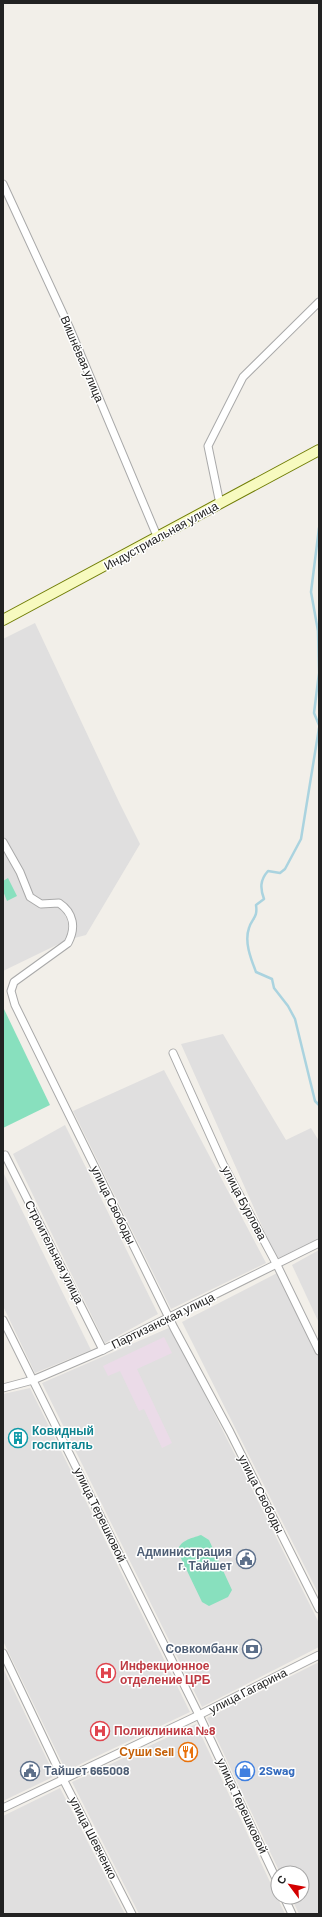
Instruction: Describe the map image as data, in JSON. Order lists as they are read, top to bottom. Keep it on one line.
{"streets":{"street":["Вишнёвая улица","Индустриальная улица","улица Бурлова","улица Свободы","Строительная улица","Партизанская улица","улица Терешковой","улица Гагарина","улица Шевченко"]},"crossings":[["Вишнёвая улица","Индустриальная улица"],["улица Бурлова","Партизанская улица"],["улица Свободы","Партизанская улица"],["Строительная улица","Партизанская улица"],["Партизанская улица","улица Терешковой"],["улица Терешковой","улица Гагарина"],["улица Гагарина","улица Шевченко"]],"places":{"building":["Ковидный госпиталь"],"public building":["Администрация г. Тайшет","Тайшет 665008"],"bank":["Совкомбанк"],"hospital":["Инфекционное отделение ЦРБ","Поликлиника №8"],"restaurant":["Суши Sell"],"shop":["2Swag"]},"north":"top left"}
